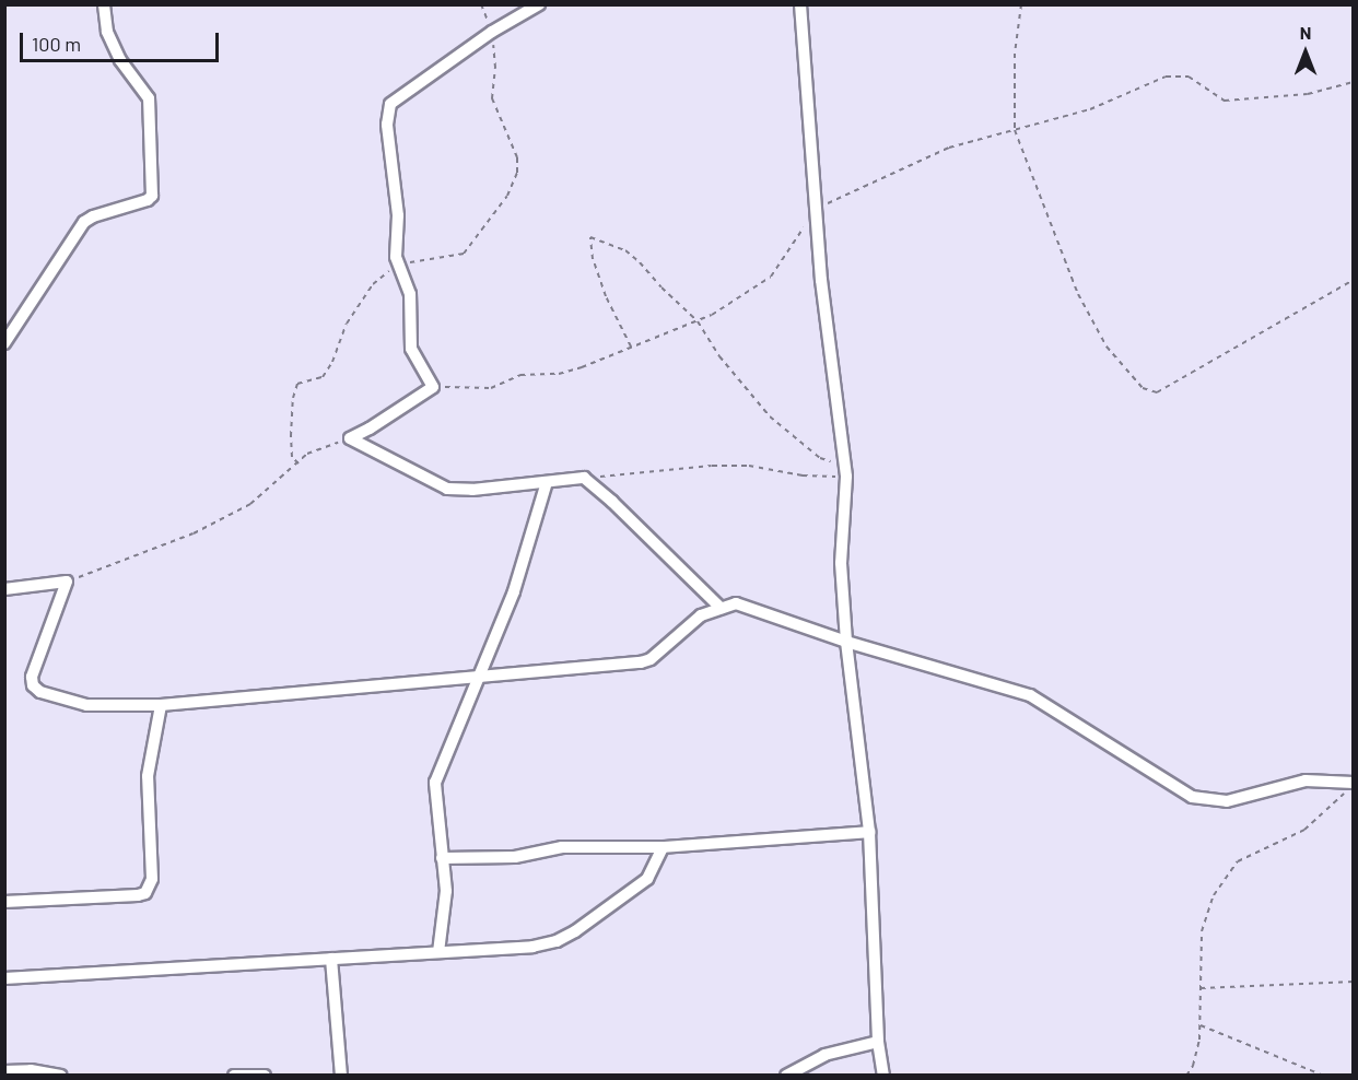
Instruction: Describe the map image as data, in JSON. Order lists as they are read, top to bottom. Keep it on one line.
{"scale_bar":"100 m","north":"top"}
